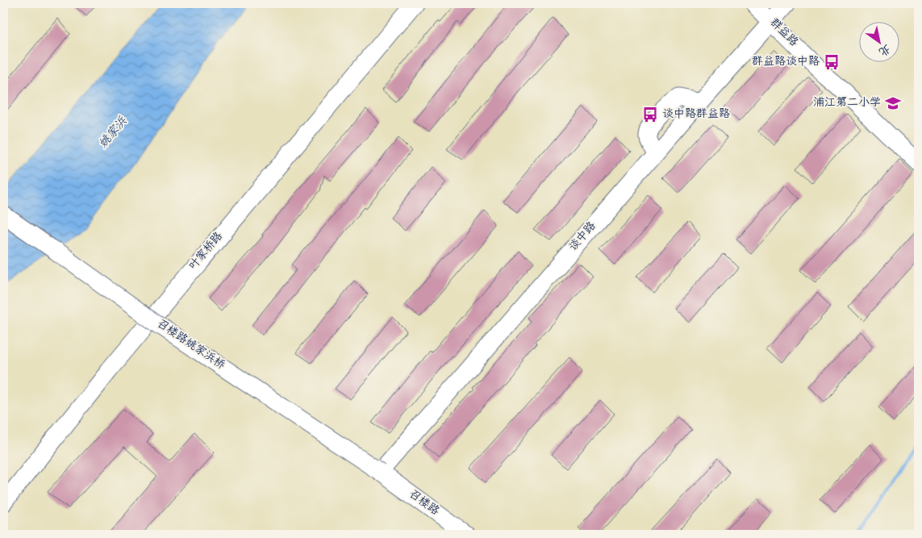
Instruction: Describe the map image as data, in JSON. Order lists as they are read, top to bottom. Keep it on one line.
{"streets":{"street":["群益路","谈中路","叶家桥路","召楼路姚家浜桥","召楼路"]},"crossings":[["群益路","谈中路"],["谈中路","召楼路姚家浜桥"],["谈中路","召楼路"],["召楼路姚家浜桥","召楼路"]],"water":["姚家浜"],"places":{"bus stop":["群益路谈中路","谈中路群益路"],"school or university":["浦江第二小学"]},"north":"bottom right"}
